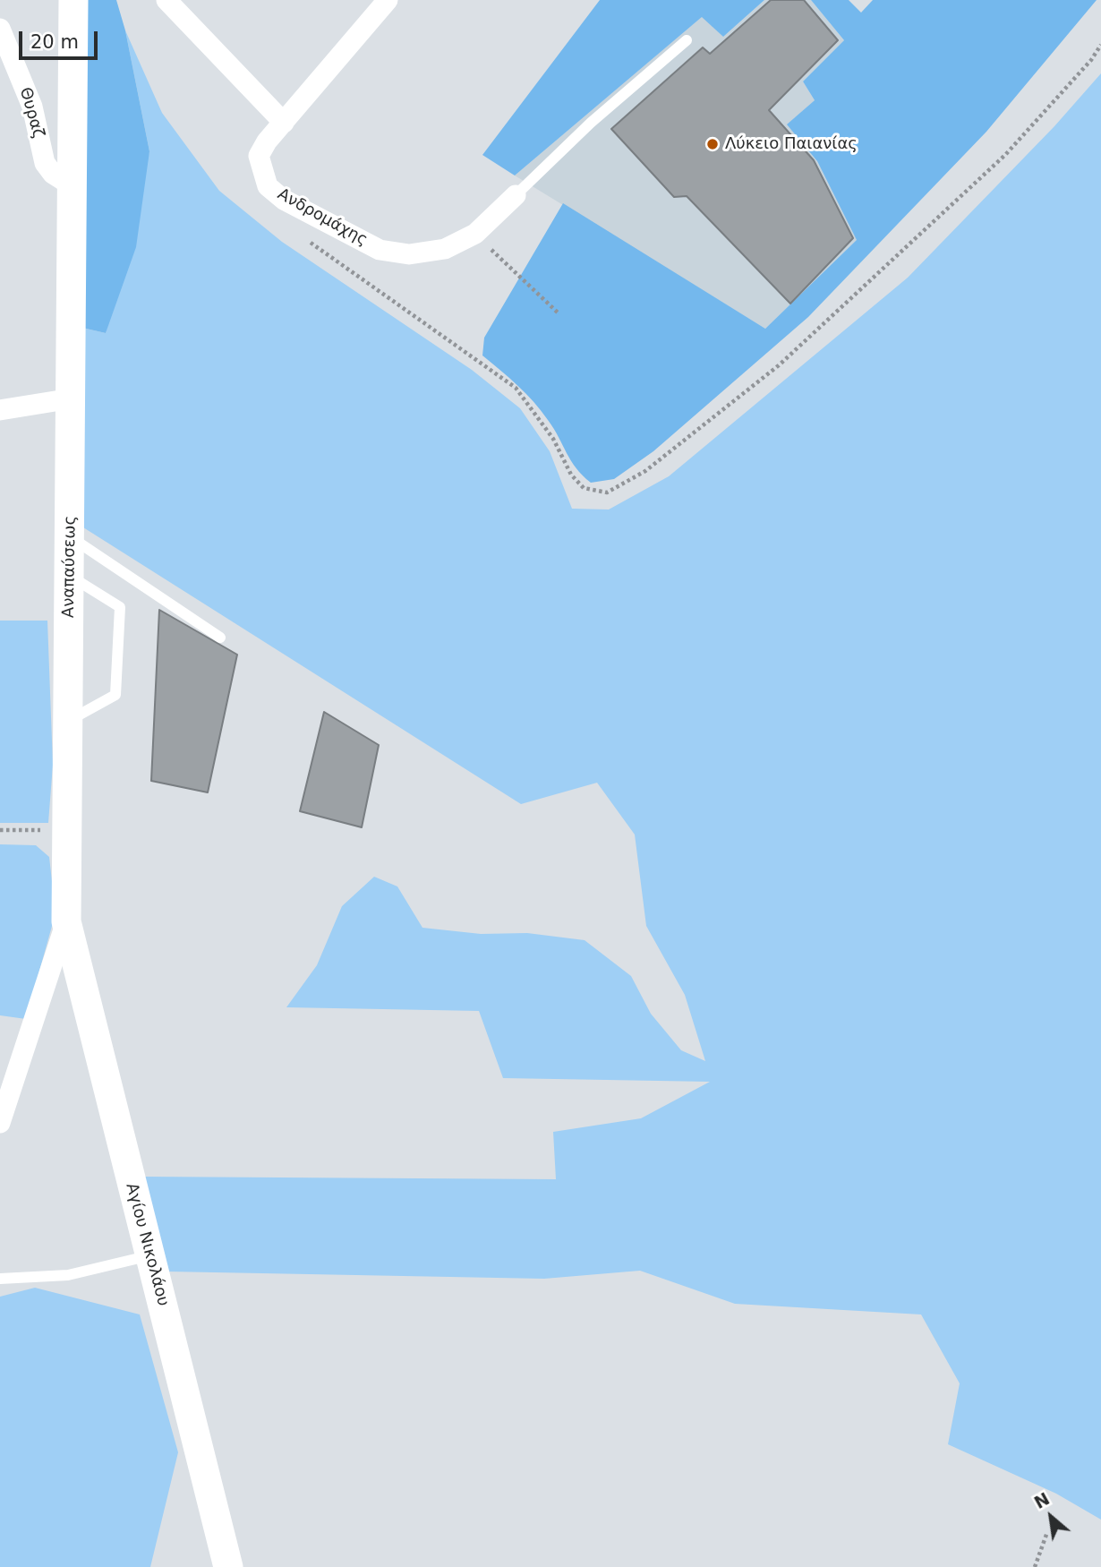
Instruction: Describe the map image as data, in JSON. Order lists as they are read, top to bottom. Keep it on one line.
{"streets":{"street":["Θυραζ","Ανδρομάχης","Αναπαύσεως","Αγίου Νικολάου"]},"crossings":[["Θυραζ","Αναπαύσεως"],["Αναπαύσεως","Αγίου Νικολάου"]],"places":["Λύκειο Παιανίας"],"scale_bar":"20 m","north":"top left"}
